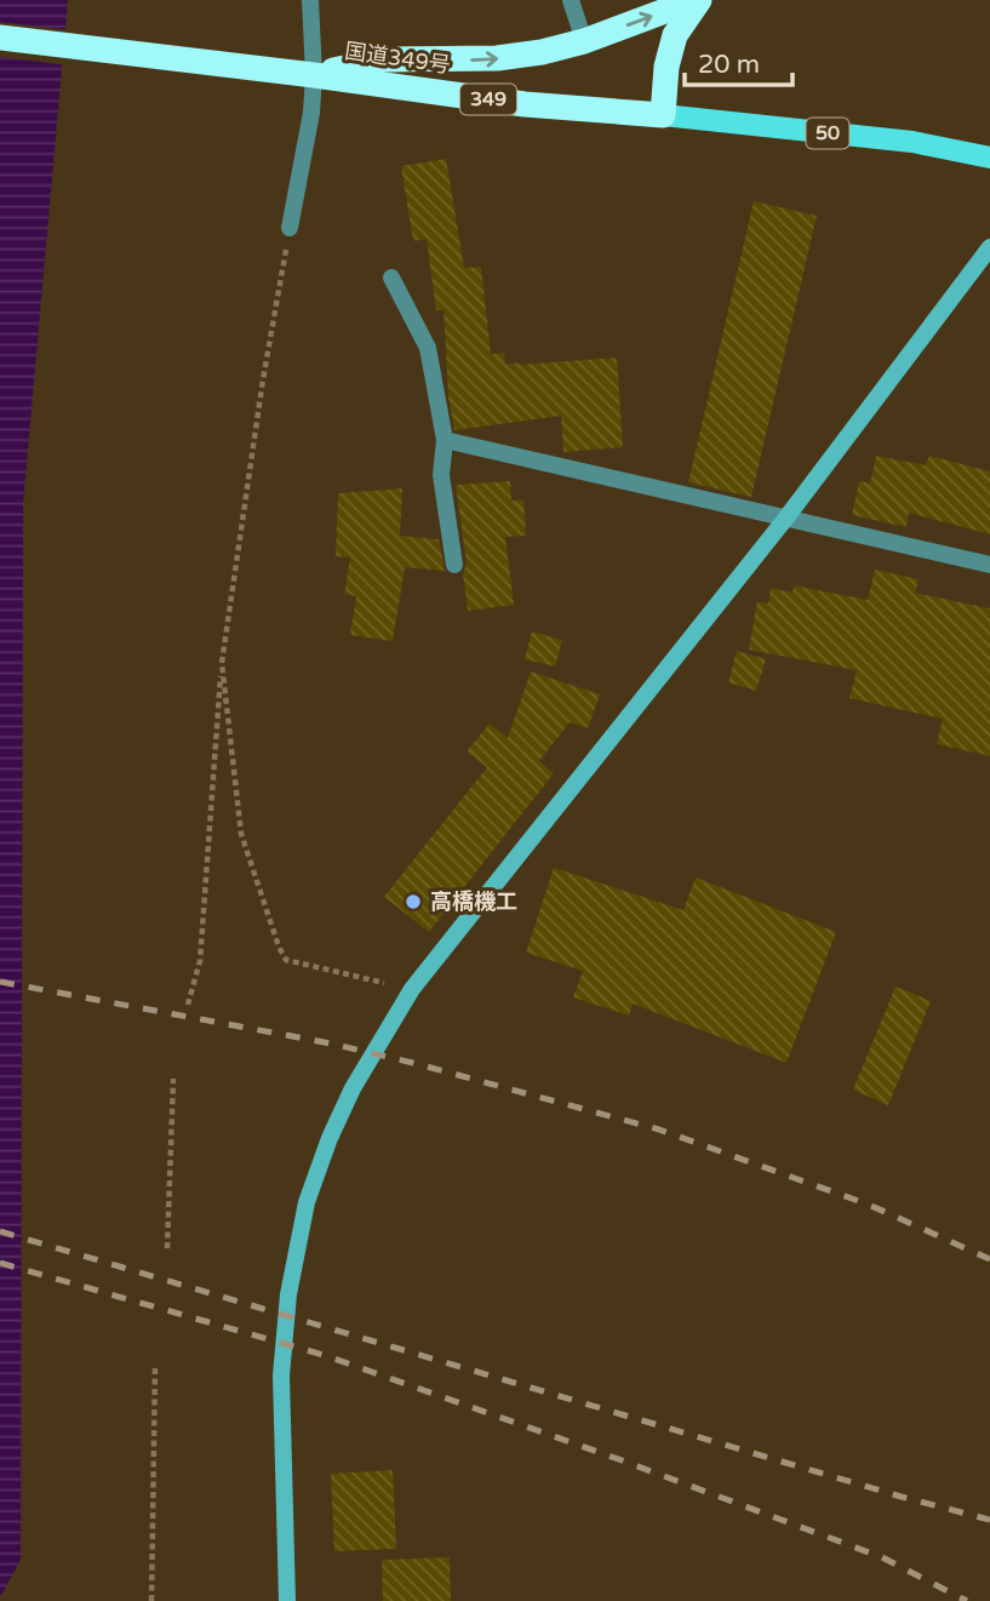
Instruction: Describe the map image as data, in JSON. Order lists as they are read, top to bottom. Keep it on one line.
{"streets":{"highway":["国道349号","349"],"main road":["50"]},"crossings":[["国道349号","349"],["国道349号","50"],["349","50"]],"places":["高橋機工"],"scale_bar":"20 m"}
